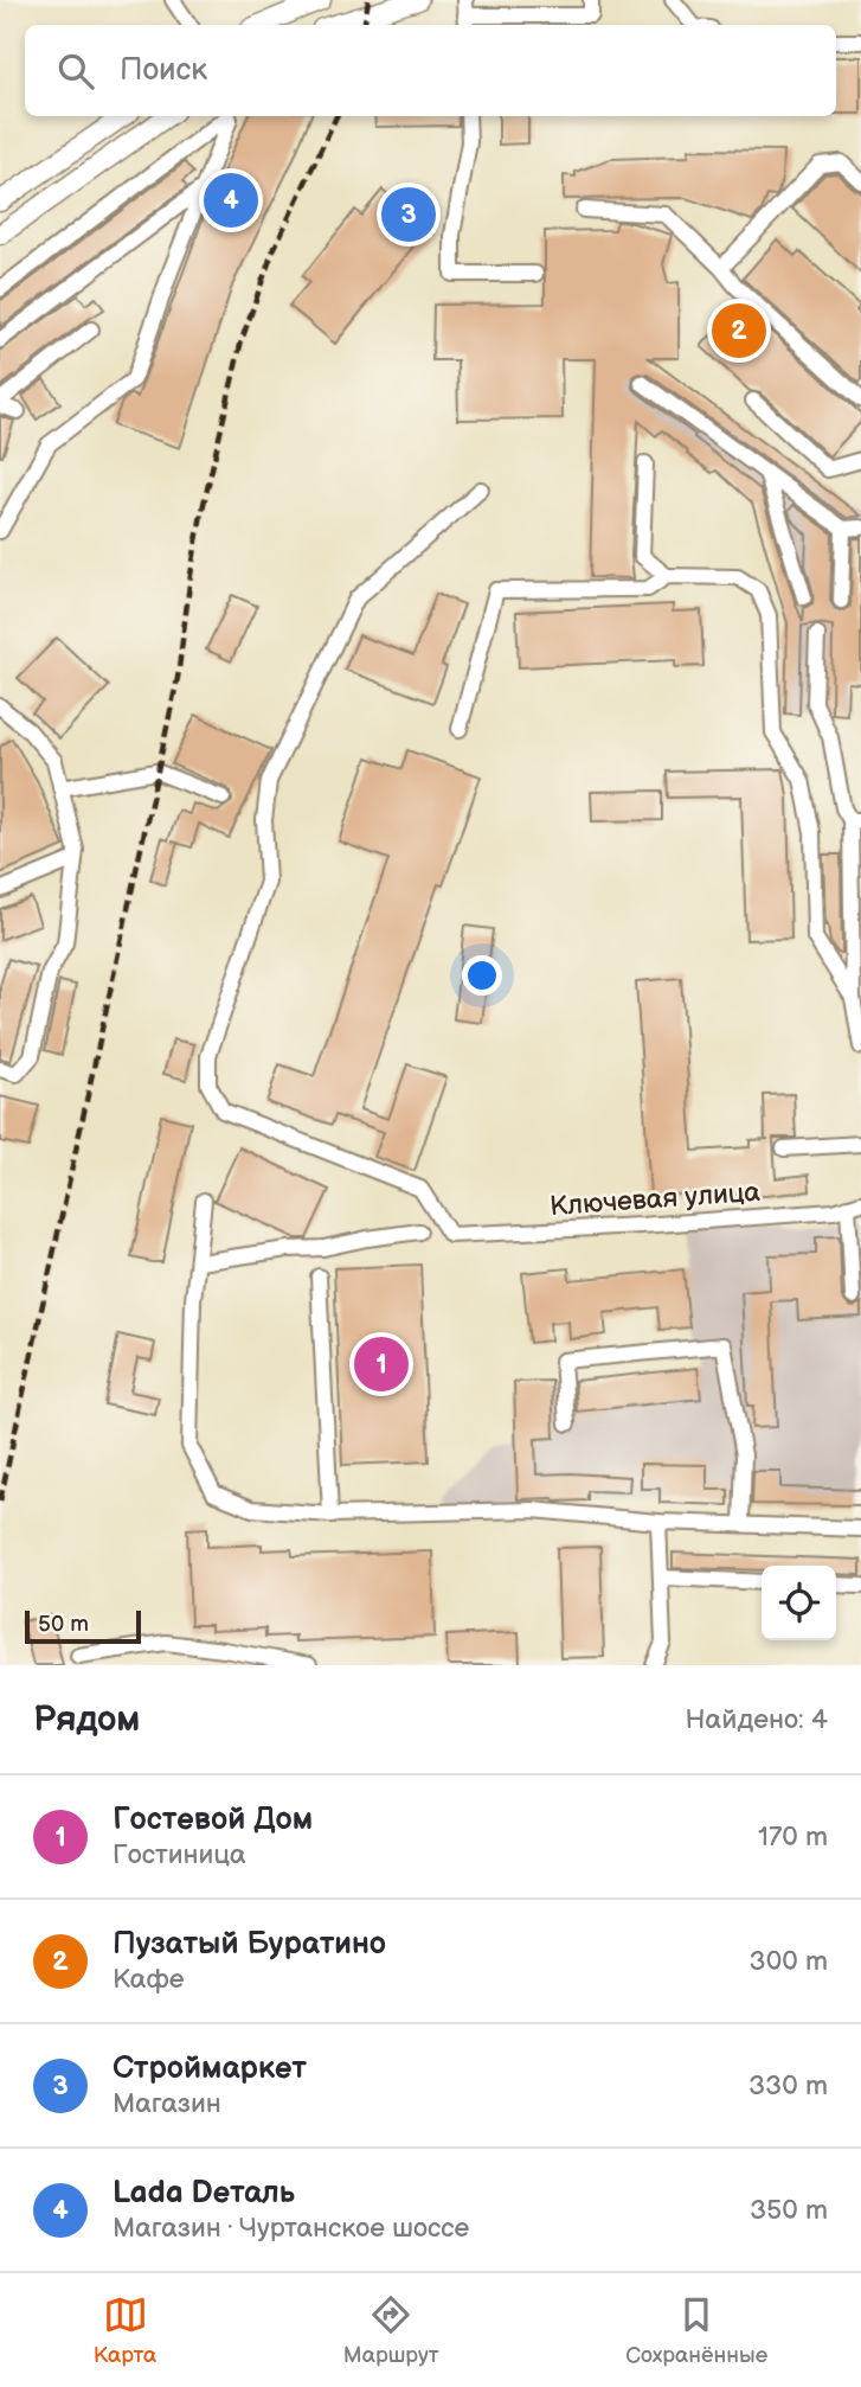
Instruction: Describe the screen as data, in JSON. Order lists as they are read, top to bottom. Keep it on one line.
{"streets":{"street":["Ключевая улица"]},"scale_bar":"50 m","page":{"search":"Поиск","pins":["4","3","2","1"],"scale":"50 m","heading":["Рядом","Найдено: 4"],"list":[{"mark":"1","name":"Гостевой Дом","note":"Гостиница","value":"170 m"},{"mark":"2","name":"Пузатый Буратино","note":"Кафе","value":"300 m"},{"mark":"3","name":"Строймаркет","note":"Магазин","value":"330 m"},{"mark":"4","name":"Lada Dеталь","note":"Магазин · Чуртанское шоссе","value":"350 m"}],"nav":["Карта","Маршрут","Сохранённые"]}}
